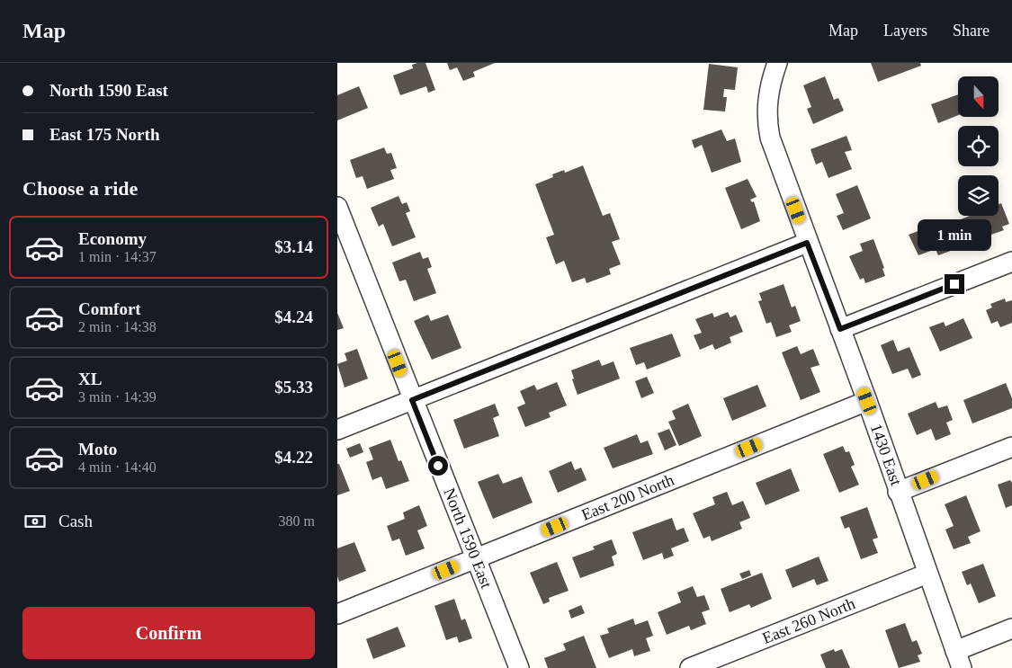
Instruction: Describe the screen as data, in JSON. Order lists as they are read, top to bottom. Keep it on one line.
{"streets":{"street":["1430 East","East 200 North","North 1590 East","East 260 North"]},"crossings":[["1430 East","East 200 North"],["1430 East","East 260 North"],["East 200 North","North 1590 East"]],"north":"bottom","page":{"header":"Map","nav":["Map","Layers","Share"],"banner":["North 1590 East","East 175 North"],"heading":"Choose a ride","list":[{"name":"Economy","note":"1 min · 14:37","value":"$3.14"},{"name":"Comfort","note":"2 min · 14:38","value":"$4.24"},{"name":"XL","note":"3 min · 14:39","value":"$5.33"},{"name":"Moto","note":"4 min · 14:40","value":"$4.22"}],"bubble":"1 min","pay":["Cash","380 m"],"buttons":"Confirm"}}
